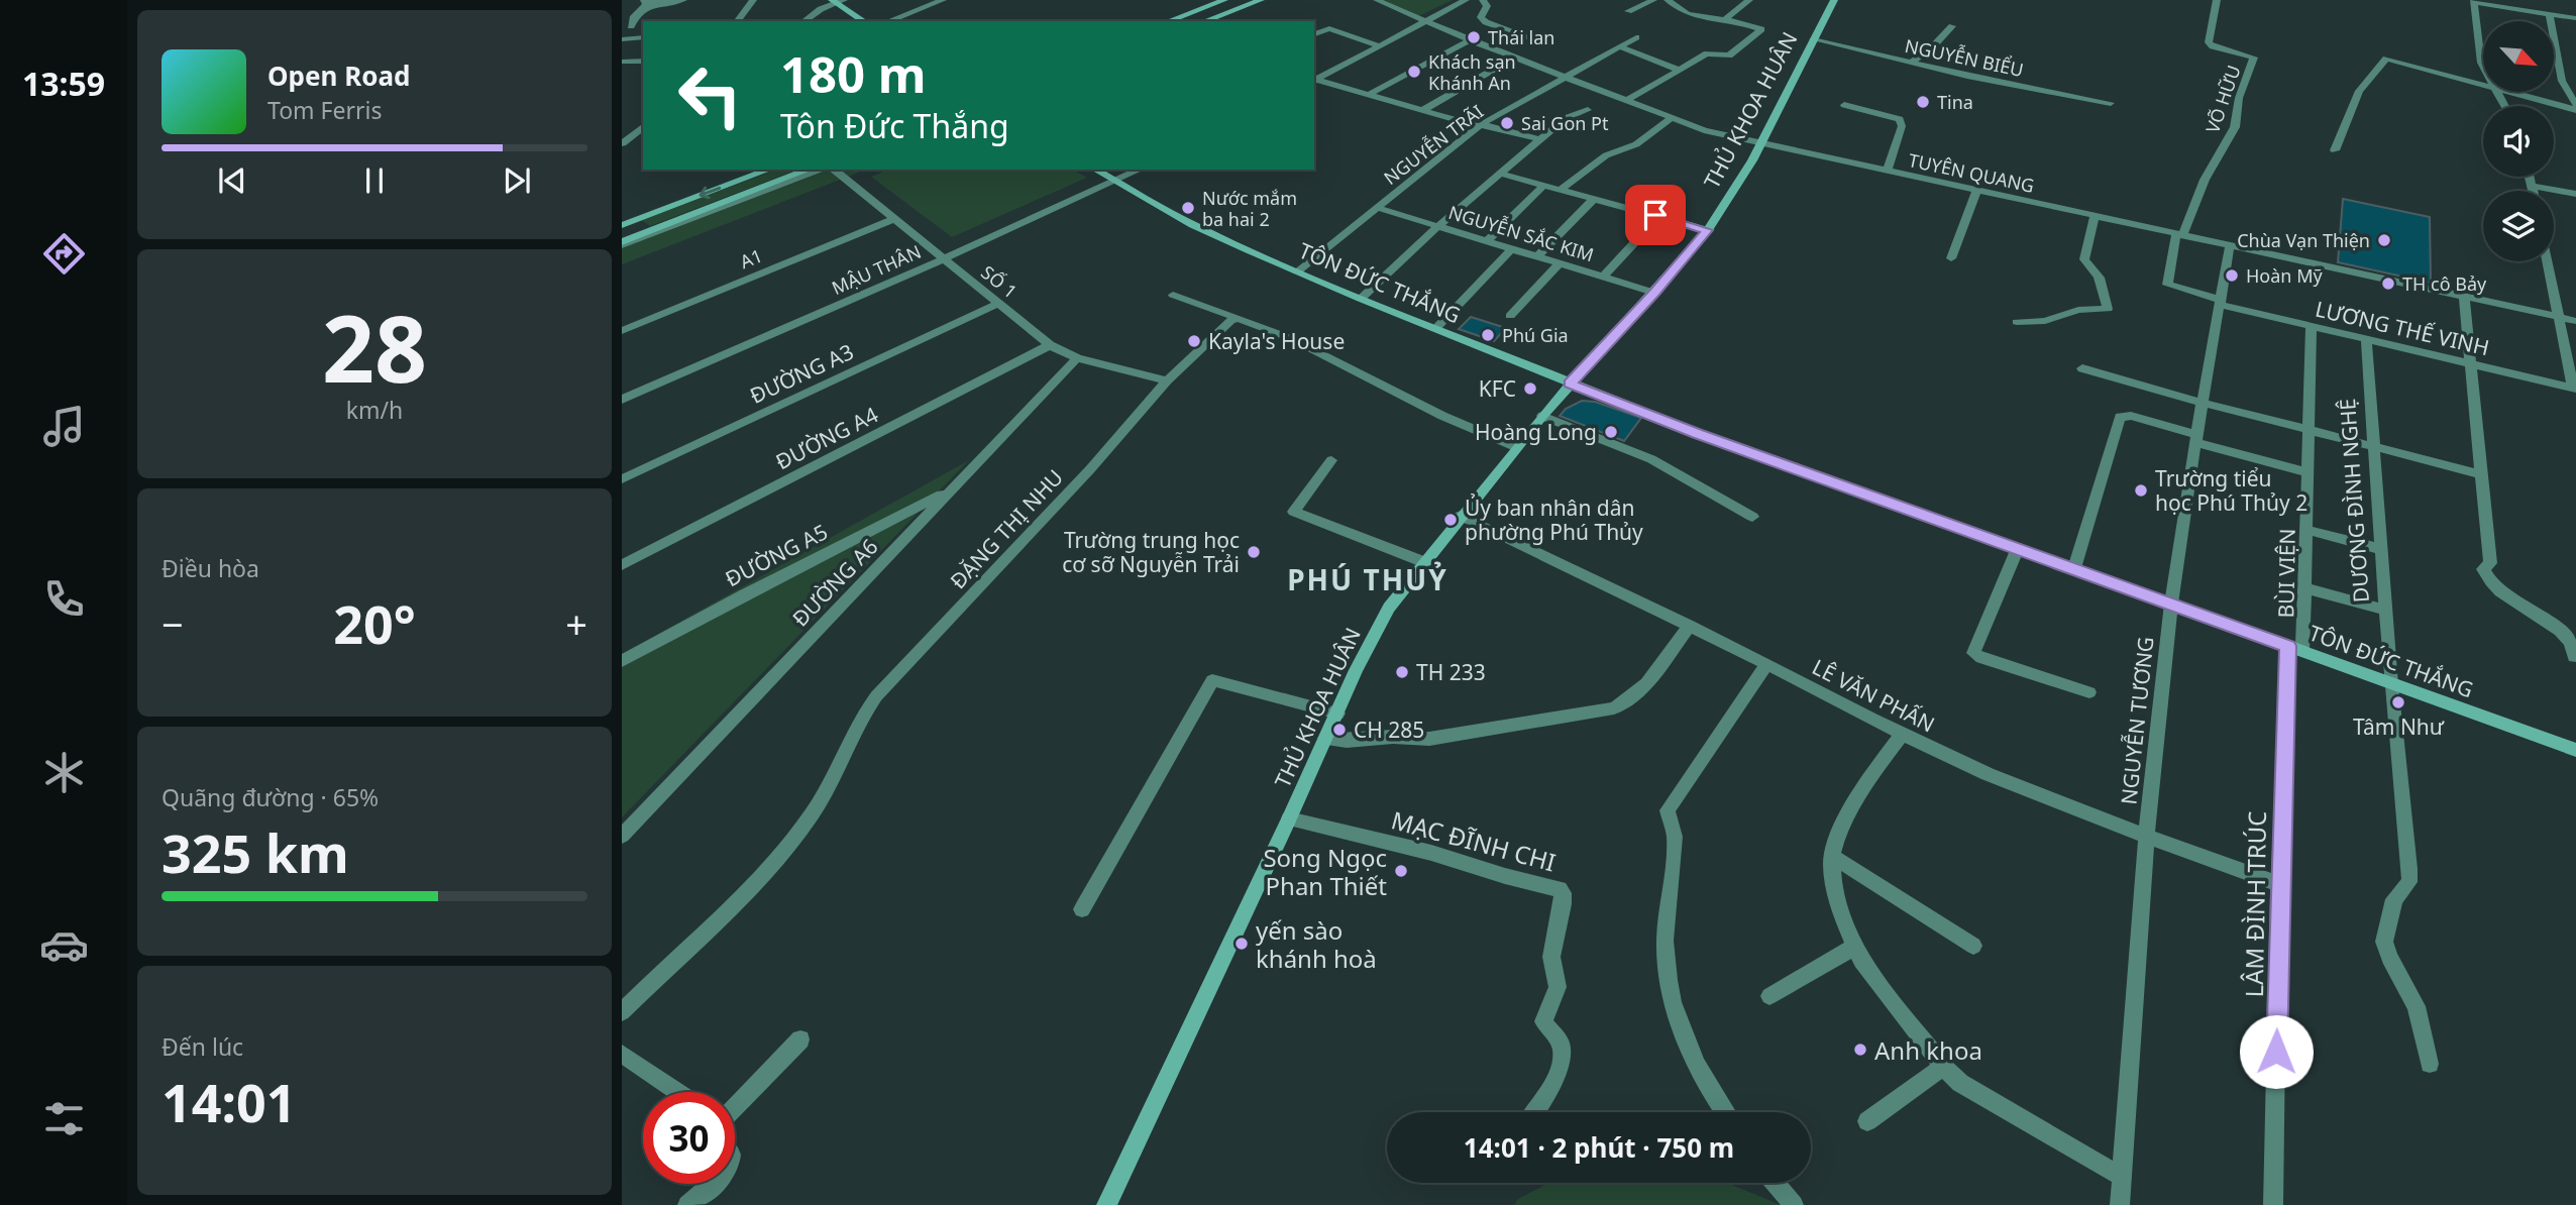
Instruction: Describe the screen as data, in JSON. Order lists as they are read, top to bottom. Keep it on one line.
{"streets":{"street":["NGUYỄN BIỂU","VÕ HỮU","THỦ KHOA HUÂN","NGUYỄN TRÃI","TUYÊN QUANG","NGUYỄN SẮC KIM","A1","MẬU THÂN","SỐ 1","TÔN ĐỨC THẮNG","LƯƠNG THẾ VINH","ĐƯỜNG A3","ĐƯỜNG A4","DƯƠNG ĐÌNH NGHỆ","ĐẶNG THỊ NHU","ĐƯỜNG A5","BÙI VIỆN","ĐƯỜNG A6","LÊ VĂN PHẤN","NGUYỄN TƯƠNG","MẠC ĐĨNH CHI","LÂM ĐÌNH TRÚC"]},"crossings":[["NGUYỄN BIỂU","THỦ KHOA HUÂN"],["VÕ HỮU","TUYÊN QUANG"],["VÕ HỮU","LƯƠNG THẾ VINH"],["THỦ KHOA HUÂN","TUYÊN QUANG"],["THỦ KHOA HUÂN","NGUYỄN SẮC KIM"],["THỦ KHOA HUÂN","TÔN ĐỨC THẮNG"],["THỦ KHOA HUÂN","LÊ VĂN PHẤN"],["THỦ KHOA HUÂN","MẠC ĐĨNH CHI"],["NGUYỄN TRÃI","TUYÊN QUANG"],["NGUYỄN TRÃI","NGUYỄN SẮC KIM"],["NGUYỄN TRÃI","TÔN ĐỨC THẮNG"],["TUYÊN QUANG","LƯƠNG THẾ VINH"],["TUYÊN QUANG","NGUYỄN TƯƠNG"],["A1","SỐ 1"],["MẬU THÂN","SỐ 1"],["MẬU THÂN","TÔN ĐỨC THẮNG"],["SỐ 1","ĐƯỜNG A3"],["SỐ 1","ĐƯỜNG A4"],["SỐ 1","ĐẶNG THỊ NHU"],["SỐ 1","ĐƯỜNG A6"],["TÔN ĐỨC THẮNG","DƯƠNG ĐÌNH NGHỆ"],["TÔN ĐỨC THẮNG","BÙI VIỆN"],["TÔN ĐỨC THẮNG","NGUYỄN TƯƠNG"],["TÔN ĐỨC THẮNG","LÂM ĐÌNH TRÚC"],["LƯƠNG THẾ VINH","DƯƠNG ĐÌNH NGHỆ"],["LƯƠNG THẾ VINH","BÙI VIỆN"],["LƯƠNG THẾ VINH","NGUYỄN TƯƠNG"],["ĐƯỜNG A5","ĐƯỜNG A6"],["BÙI VIỆN","LÂM ĐÌNH TRÚC"],["LÊ VĂN PHẤN","NGUYỄN TƯƠNG"],["LÊ VĂN PHẤN","LÂM ĐÌNH TRÚC"]],"districts":["PHÚ THUỶ"],"places":["Thái lan","Khách sạn Khánh An","Tina","Sai Gon Pt","Nước mắm ba hai 2","Chùa Vạn Thiện","Hoàn Mỹ","TH cô Bảy","Phú Gia","Kayla's House","KFC","Hoàng Long","Trường tiểu học Phú Thủy 2","Ủy ban nhân dân phường Phú Thủy","Trường trung học cơ sỡ Nguyễn Trải","TH 233","Tâm Như","CH 285","Song Ngọc Phan Thiết","yến sào khánh hoà","Anh khoa"],"north":"bottom right","page":{"tabs":"13:59","turn":["180 m","Tôn Đức Thắng"],"song":["Open Road","Tom Ferris"],"tile":[["28","km/h"],"Điều hòa",["Quãng đường · 65%","325 km"],["Đến lúc","14:01"]],"heat":["−","20°","+"],"limit":"30","trip":"14:01 · 2 phút · 750 m"}}
